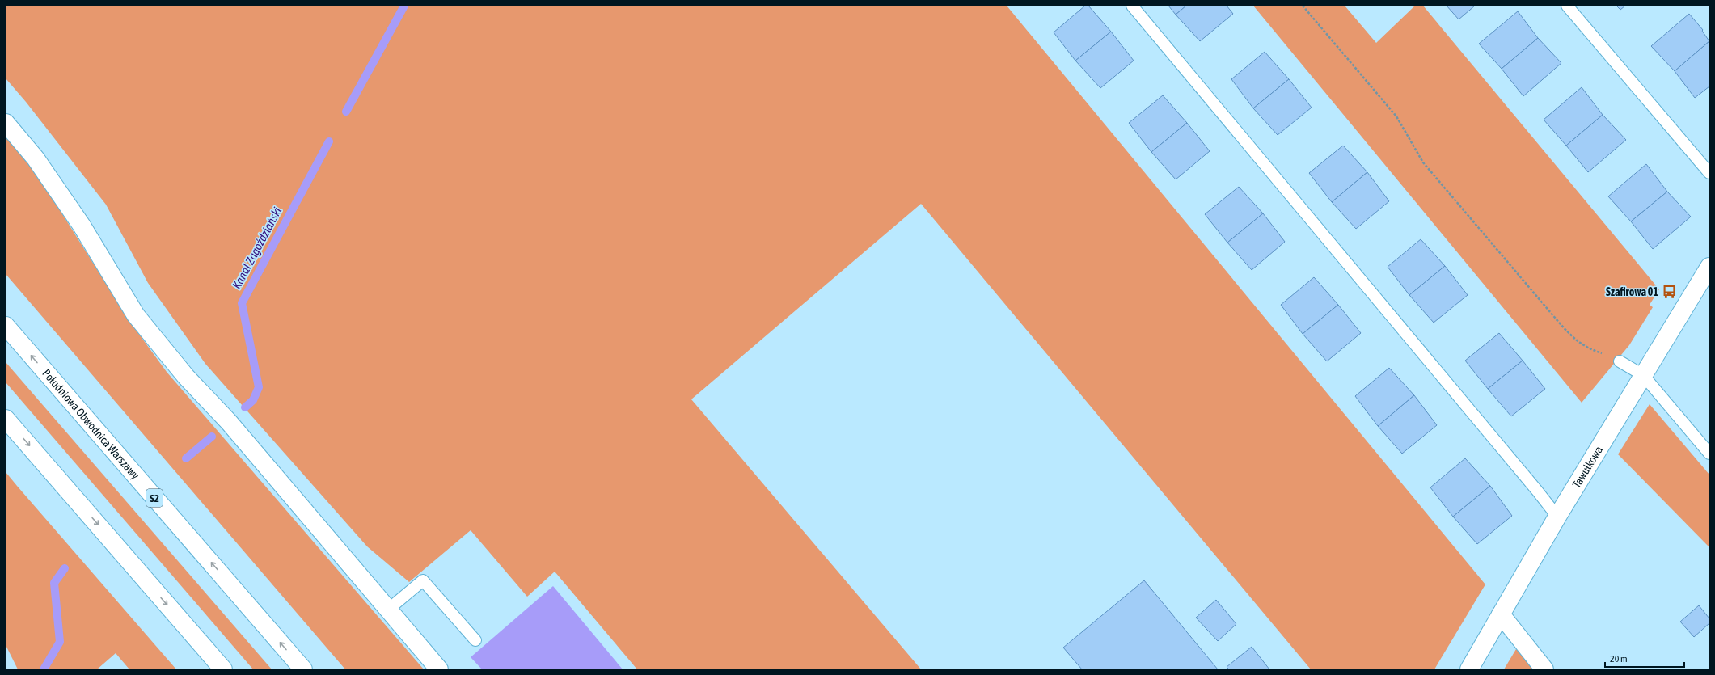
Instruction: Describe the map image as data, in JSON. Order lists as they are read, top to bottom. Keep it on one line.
{"streets":{"main road":["Południowa Obwodnica Warszawy","Tawułkowa","S2"]},"water":["Kanał Zagoździański"],"places":{"bus stop":["Szafirowa 01"]},"scale_bar":"20 m"}
